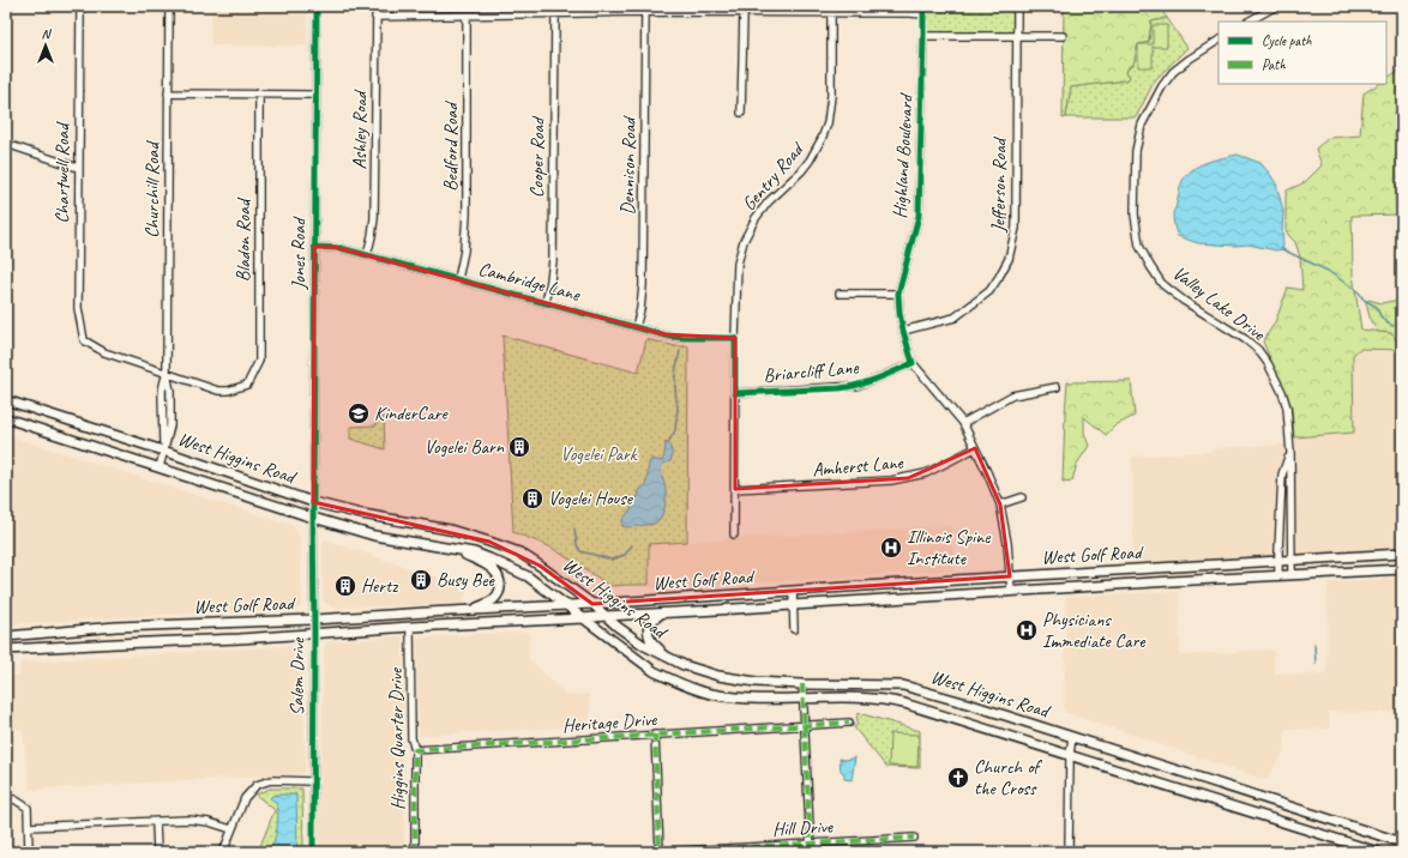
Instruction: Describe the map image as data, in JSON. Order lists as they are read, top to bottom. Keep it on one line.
{"streets":{"main road":["West Higgins Road","West Golf Road"],"street":["Ashley Road","Bedford Road","Highland Boulevard","Cooper Road","Dennison Road","Chartwell Road","Gentry Road","Jefferson Road","Churchill Road","Bladon Road","Jones Road","Cambridge Lane","Valley Lake Drive","Briarcliff Lane","Amherst Lane","Salem Drive","Heritage Drive","Higgins Quarter Drive","Hill Drive"]},"crossings":[["Ashley Road","Cambridge Lane"],["Bedford Road","Cambridge Lane"],["Highland Boulevard","Jefferson Road"],["Highland Boulevard","Briarcliff Lane"],["Highland Boulevard","Amherst Lane"],["Highland Boulevard","West Golf Road"],["Cooper Road","Cambridge Lane"],["Dennison Road","Cambridge Lane"],["Chartwell Road","Churchill Road"],["Chartwell Road","Bladon Road"],["Gentry Road","Cambridge Lane"],["Gentry Road","Briarcliff Lane"],["Gentry Road","Amherst Lane"],["Churchill Road","Bladon Road"],["Churchill Road","West Higgins Road"],["Jones Road","Cambridge Lane"],["Jones Road","West Higgins Road"],["Jones Road","Salem Drive"],["Valley Lake Drive","West Golf Road"],["West Higgins Road","West Golf Road"],["West Higgins Road","Salem Drive"],["West Golf Road","Salem Drive"],["West Golf Road","Higgins Quarter Drive"],["Heritage Drive","Higgins Quarter Drive"]],"parks":["Vogelei Park"],"places":{"school or university":["KinderCare"],"building":["Vogelei Barn","Vogelei House","Busy Bee","Hertz"],"hospital":["Illinois Spine Institute","Physicians Immediate Care"],"church":["Church of the Cross"]},"legend":["Cycle path","Path"],"north":"top"}
